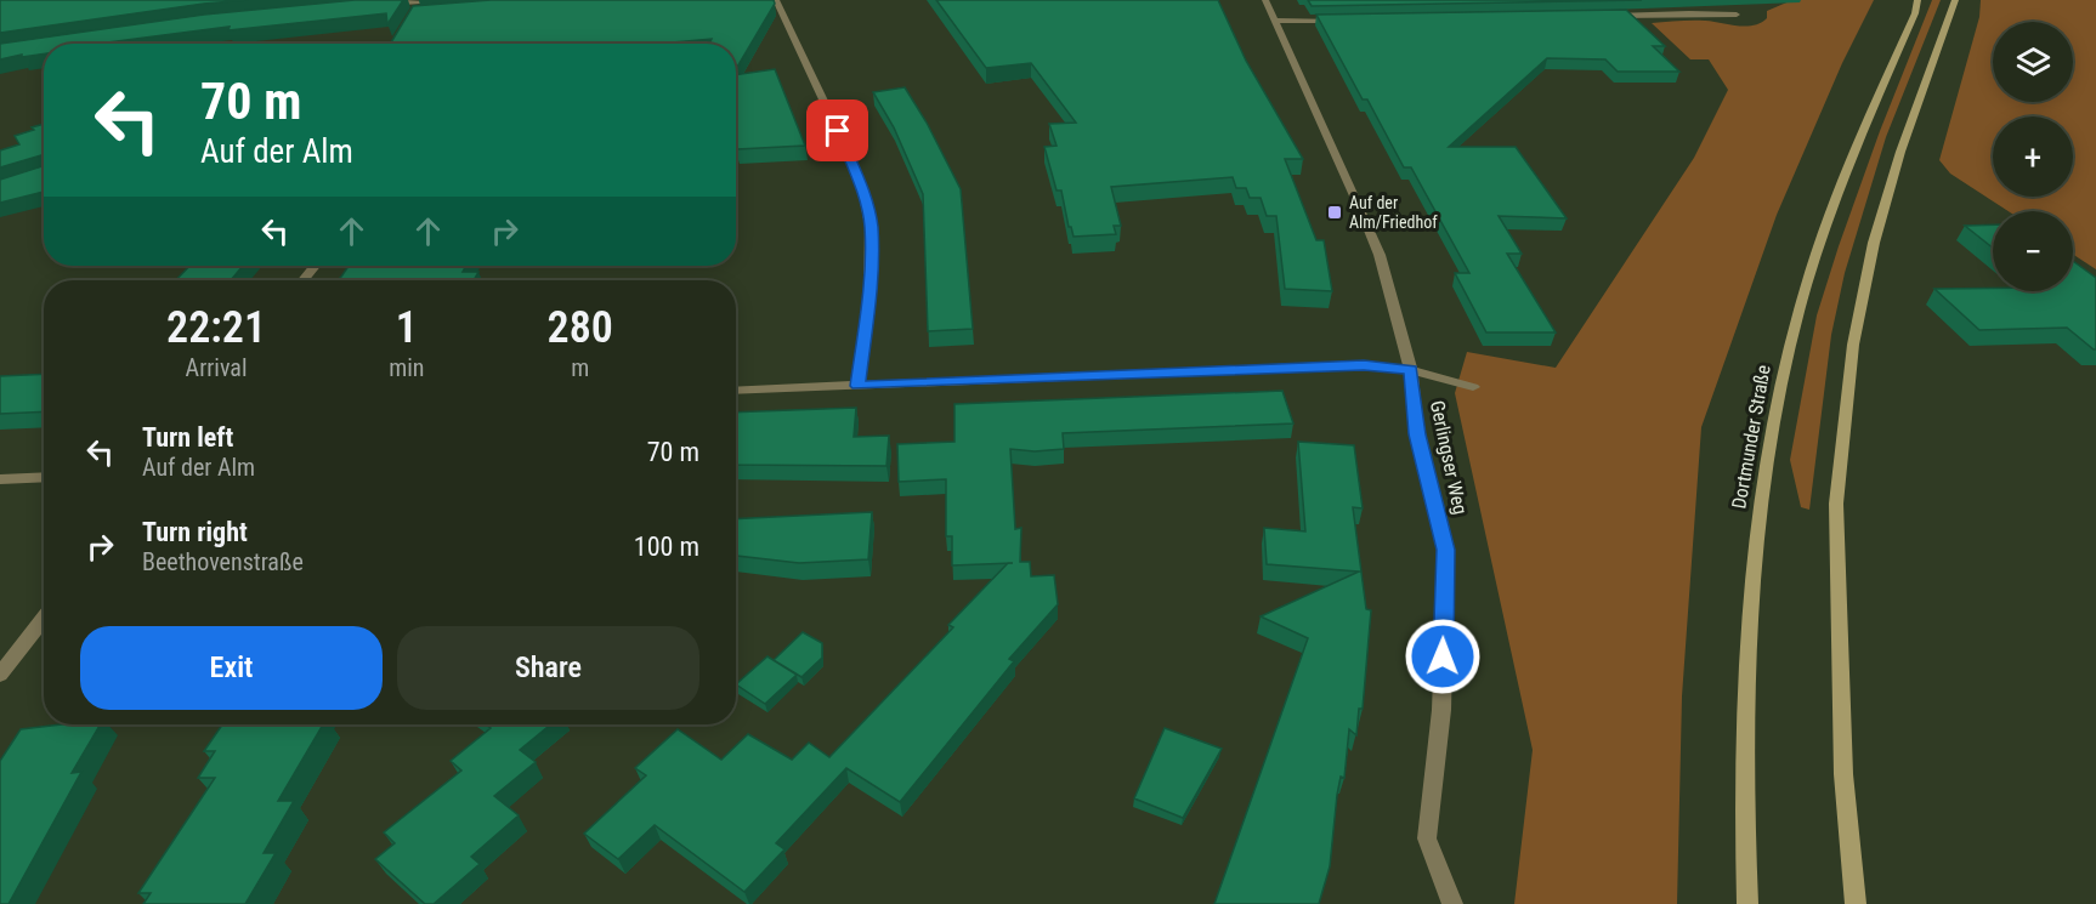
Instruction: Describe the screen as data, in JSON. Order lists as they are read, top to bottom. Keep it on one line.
{"streets":{"main road":["Dortmunder Straße"],"street":["Gerlingser Weg"]},"places":{"transit":["Auf der Alm/Friedhof"]},"page":{"map_buttons":["+","−"],"turn":["70 m","Auf der Alm"],"eta":["22:21","Arrival","1","min","280","m"],"list":[{"name":"Turn left","note":"Auf der Alm","value":"70 m"},{"name":"Turn right","note":"Beethovenstraße","value":"100 m"}],"buttons":["Exit","Share"]}}
